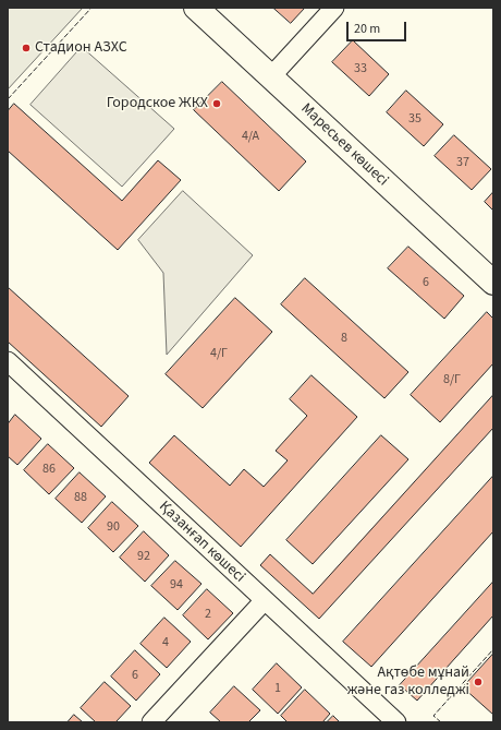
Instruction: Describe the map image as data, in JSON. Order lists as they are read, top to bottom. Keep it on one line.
{"streets":{"main road":["Маресьев көшесі"],"street":["Қазанғап көшесі"]},"places":["Стадион АЗХС","Городское ЖКХ","Ақтөбе мұнай және газ колледжі"],"house_numbers":["33","35","4/А","37","6","8","4/Г","8/Г","86","88","90","92","94","2","4","6","1"],"scale_bar":"20 m"}
